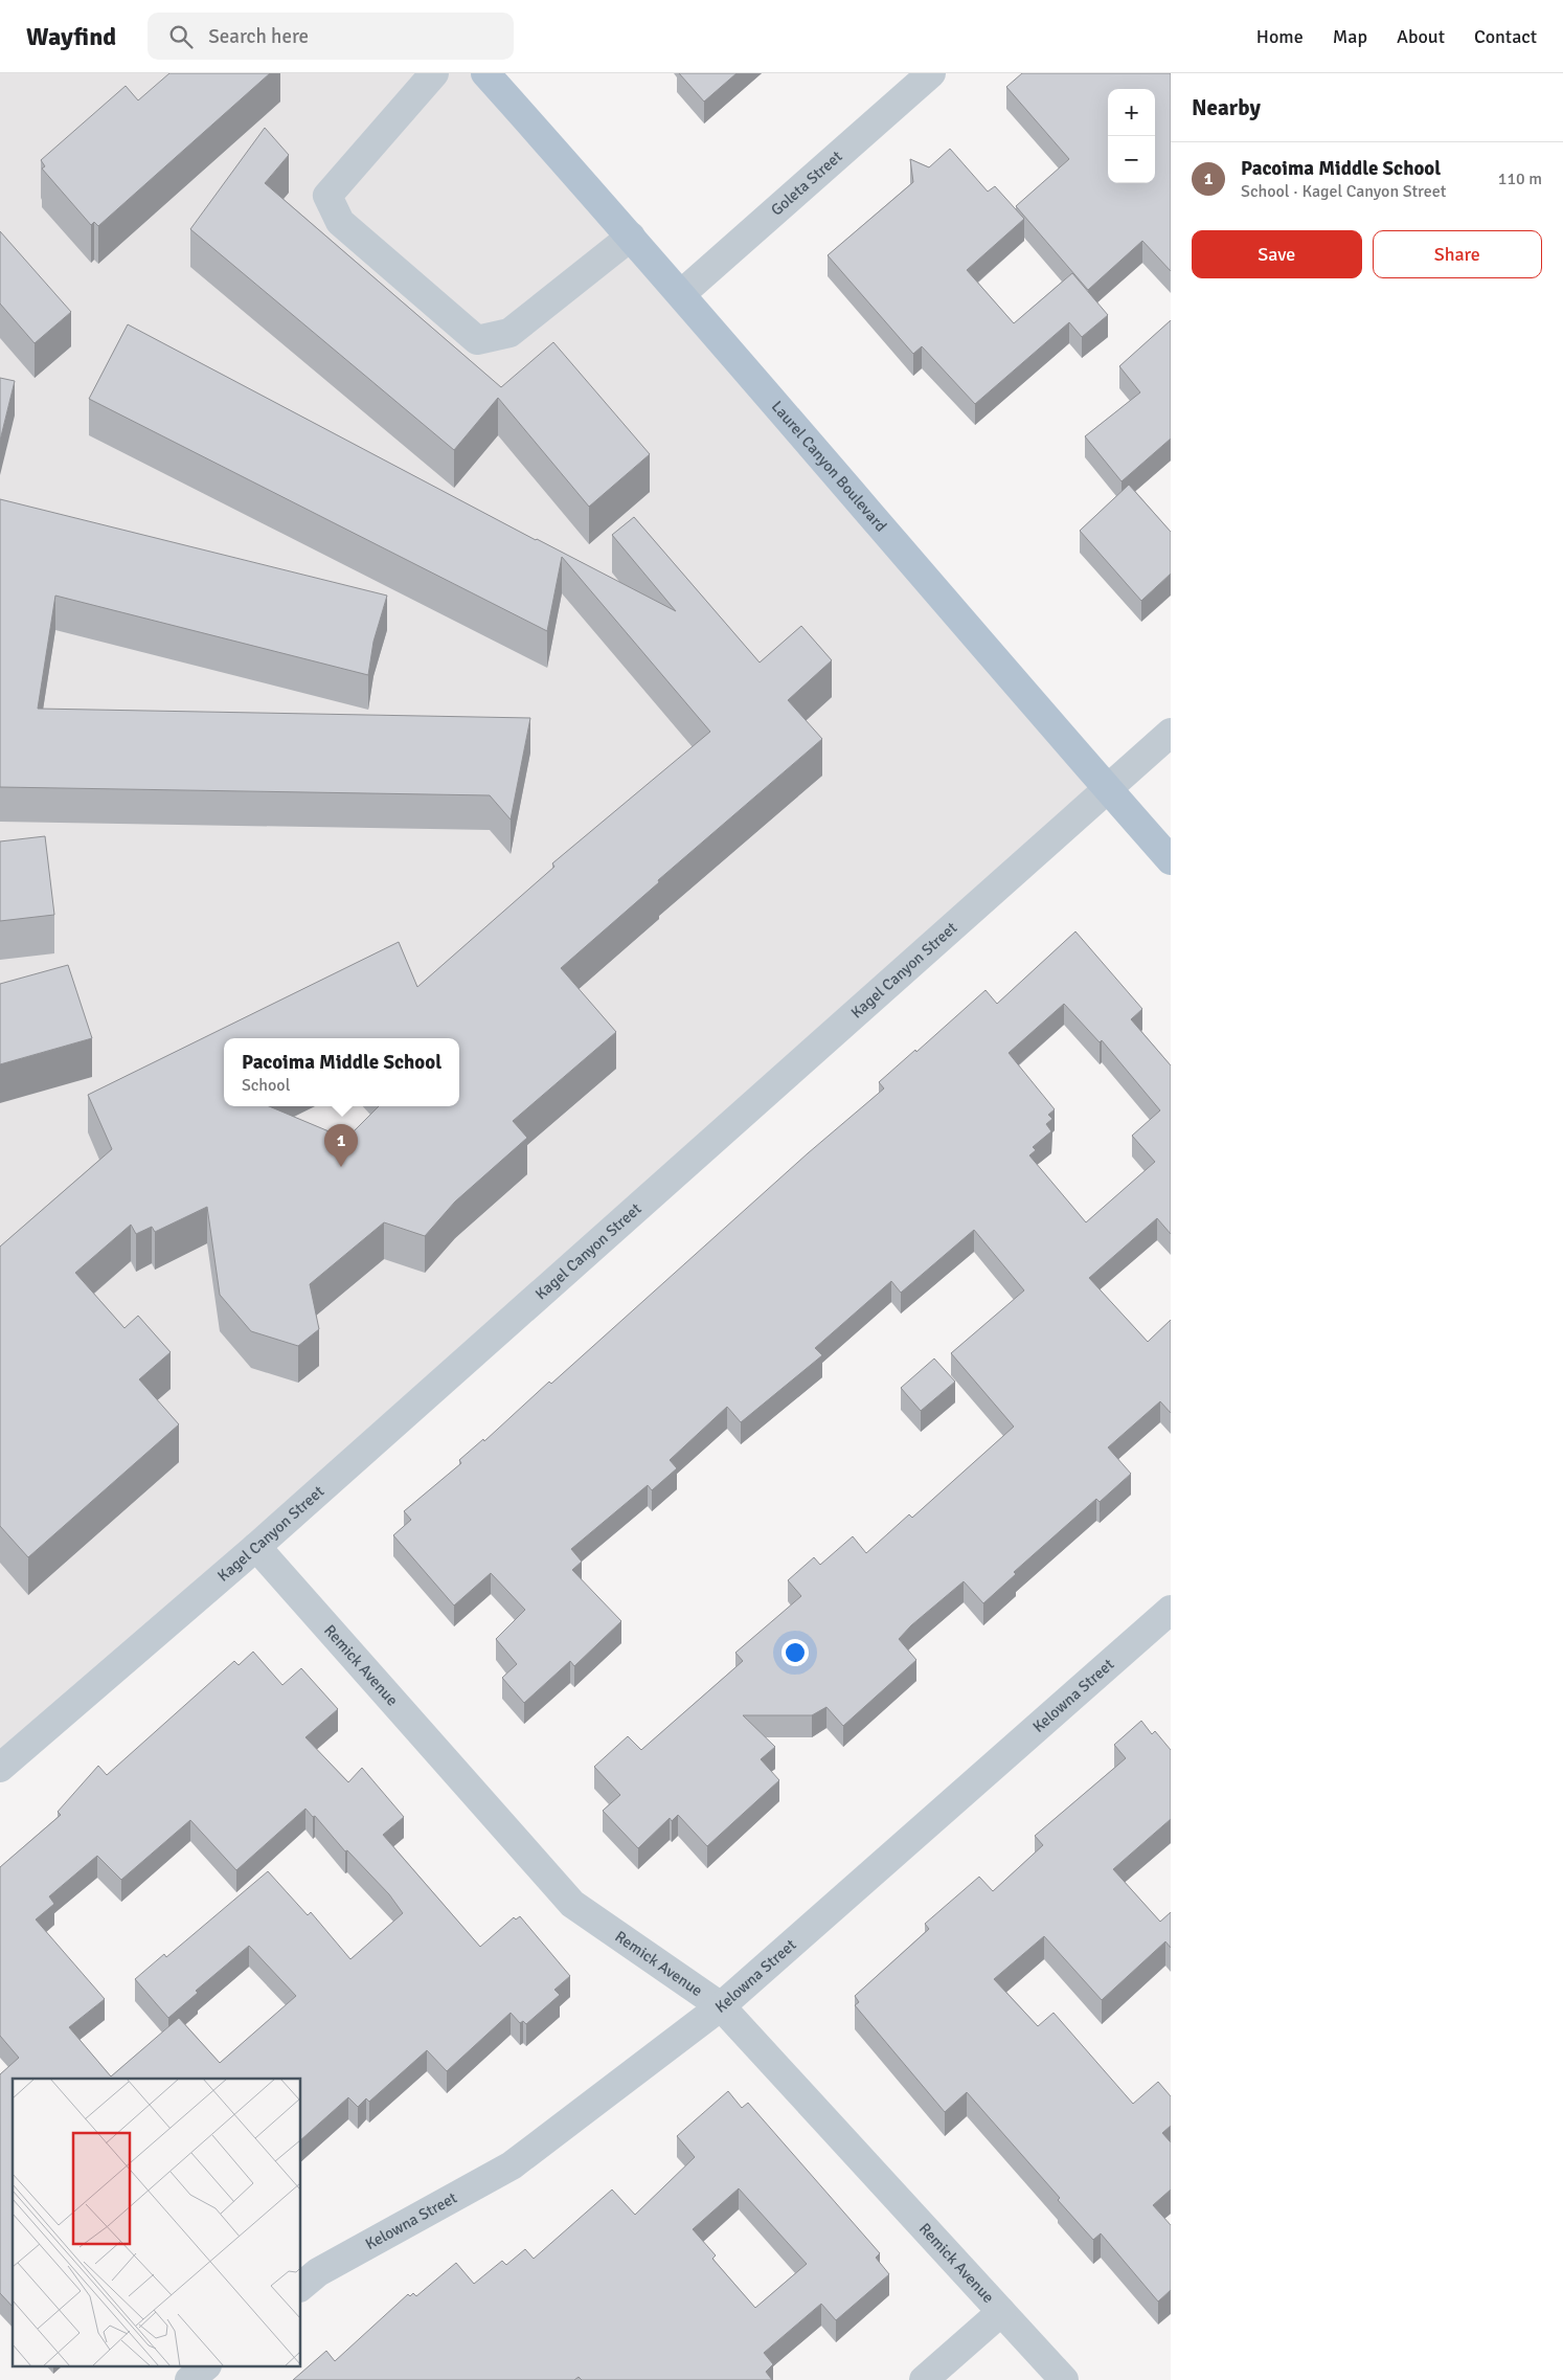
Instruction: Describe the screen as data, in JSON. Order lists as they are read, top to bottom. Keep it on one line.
{"streets":{"main road":["Laurel Canyon Boulevard"],"street":["Goleta Street","Kagel Canyon Street","Remick Avenue","Kelowna Street"]},"crossings":[["Goleta Street","Laurel Canyon Boulevard"],["Laurel Canyon Boulevard","Kagel Canyon Street"],["Kagel Canyon Street","Remick Avenue"],["Remick Avenue","Kelowna Street"]],"page":{"header":"Wayfind","search":"Search here","nav":["Home","Map","About","Contact"],"heading":"Nearby","map_buttons":["+","−"],"list":[{"mark":"1","name":"Pacoima Middle School","note":"School · Kagel Canyon Street","value":"110 m"}],"buttons":["Save","Share"],"popup":["Pacoima Middle School","School"],"pins":"1"}}
